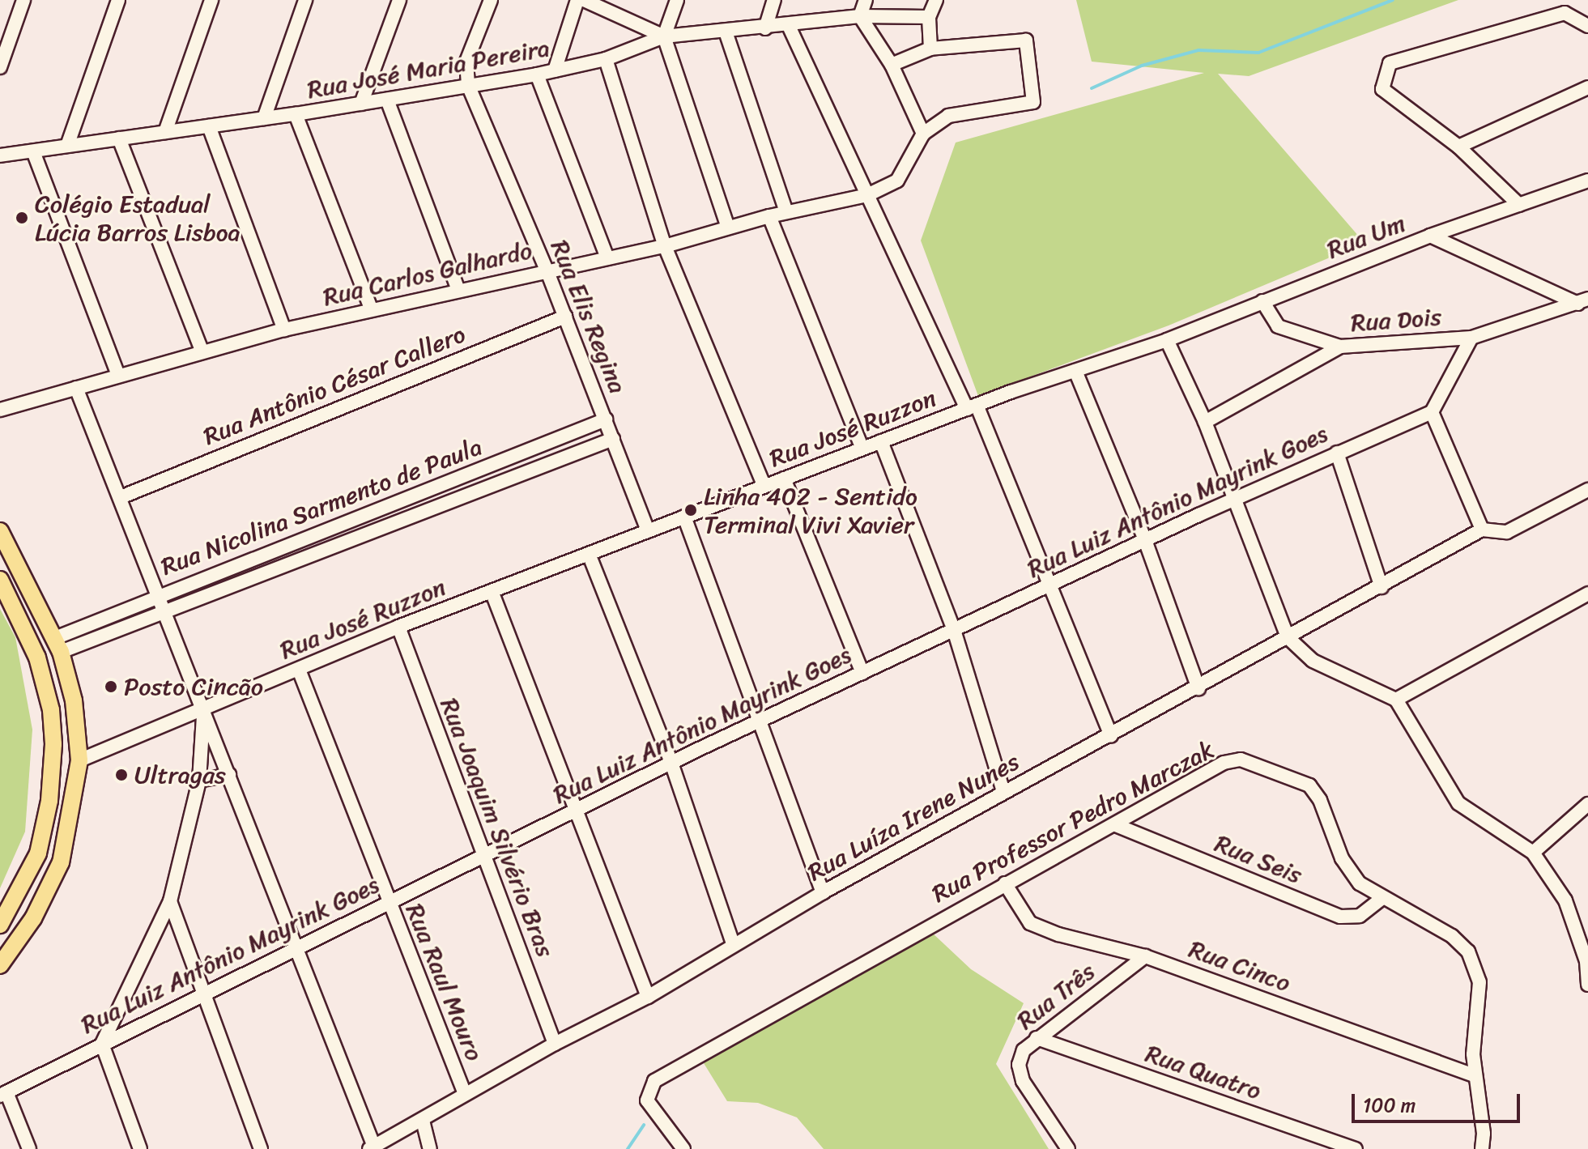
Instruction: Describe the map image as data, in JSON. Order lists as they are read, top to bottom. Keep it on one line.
{"streets":{"street":["Rua José Maria Pereira","Rua Um","Rua Carlos Galhardo","Rua Elis Regina","Rua Dois","Rua Antônio César Callero","Rua José Ruzzon","Rua Luiz Antônio Mayrink Goes","Rua Nicolina Sarmento de Paula","Rua Luíza Irene Nunes","Rua Professor Pedro Marczak","Rua Joaquim Silvério Bras","Rua Seis","Rua Cinco","Rua Raul Mouro","Rua Três","Rua Quatro"]},"crossings":[["Rua José Maria Pereira","Rua Elis Regina"],["Rua Um","Rua Dois"],["Rua Um","Rua José Ruzzon"],["Rua Carlos Galhardo","Rua Elis Regina"],["Rua Elis Regina","Rua Antônio César Callero"],["Rua Elis Regina","Rua José Ruzzon"],["Rua Elis Regina","Rua Nicolina Sarmento de Paula"],["Rua José Ruzzon","Rua Joaquim Silvério Bras"],["Rua José Ruzzon","Rua Raul Mouro"],["Rua Luiz Antônio Mayrink Goes","Rua Joaquim Silvério Bras"],["Rua Luiz Antônio Mayrink Goes","Rua Raul Mouro"],["Rua Luíza Irene Nunes","Rua Joaquim Silvério Bras"],["Rua Luíza Irene Nunes","Rua Raul Mouro"],["Rua Professor Pedro Marczak","Rua Seis"],["Rua Professor Pedro Marczak","Rua Cinco"],["Rua Cinco","Rua Três"],["Rua Três","Rua Quatro"]],"places":["Colégio Estadual Lúcia Barros Lisboa","Linha 402 - Sentido Terminal Vivi Xavier","Posto Cincão","Ultragas"],"scale_bar":"100 m"}
